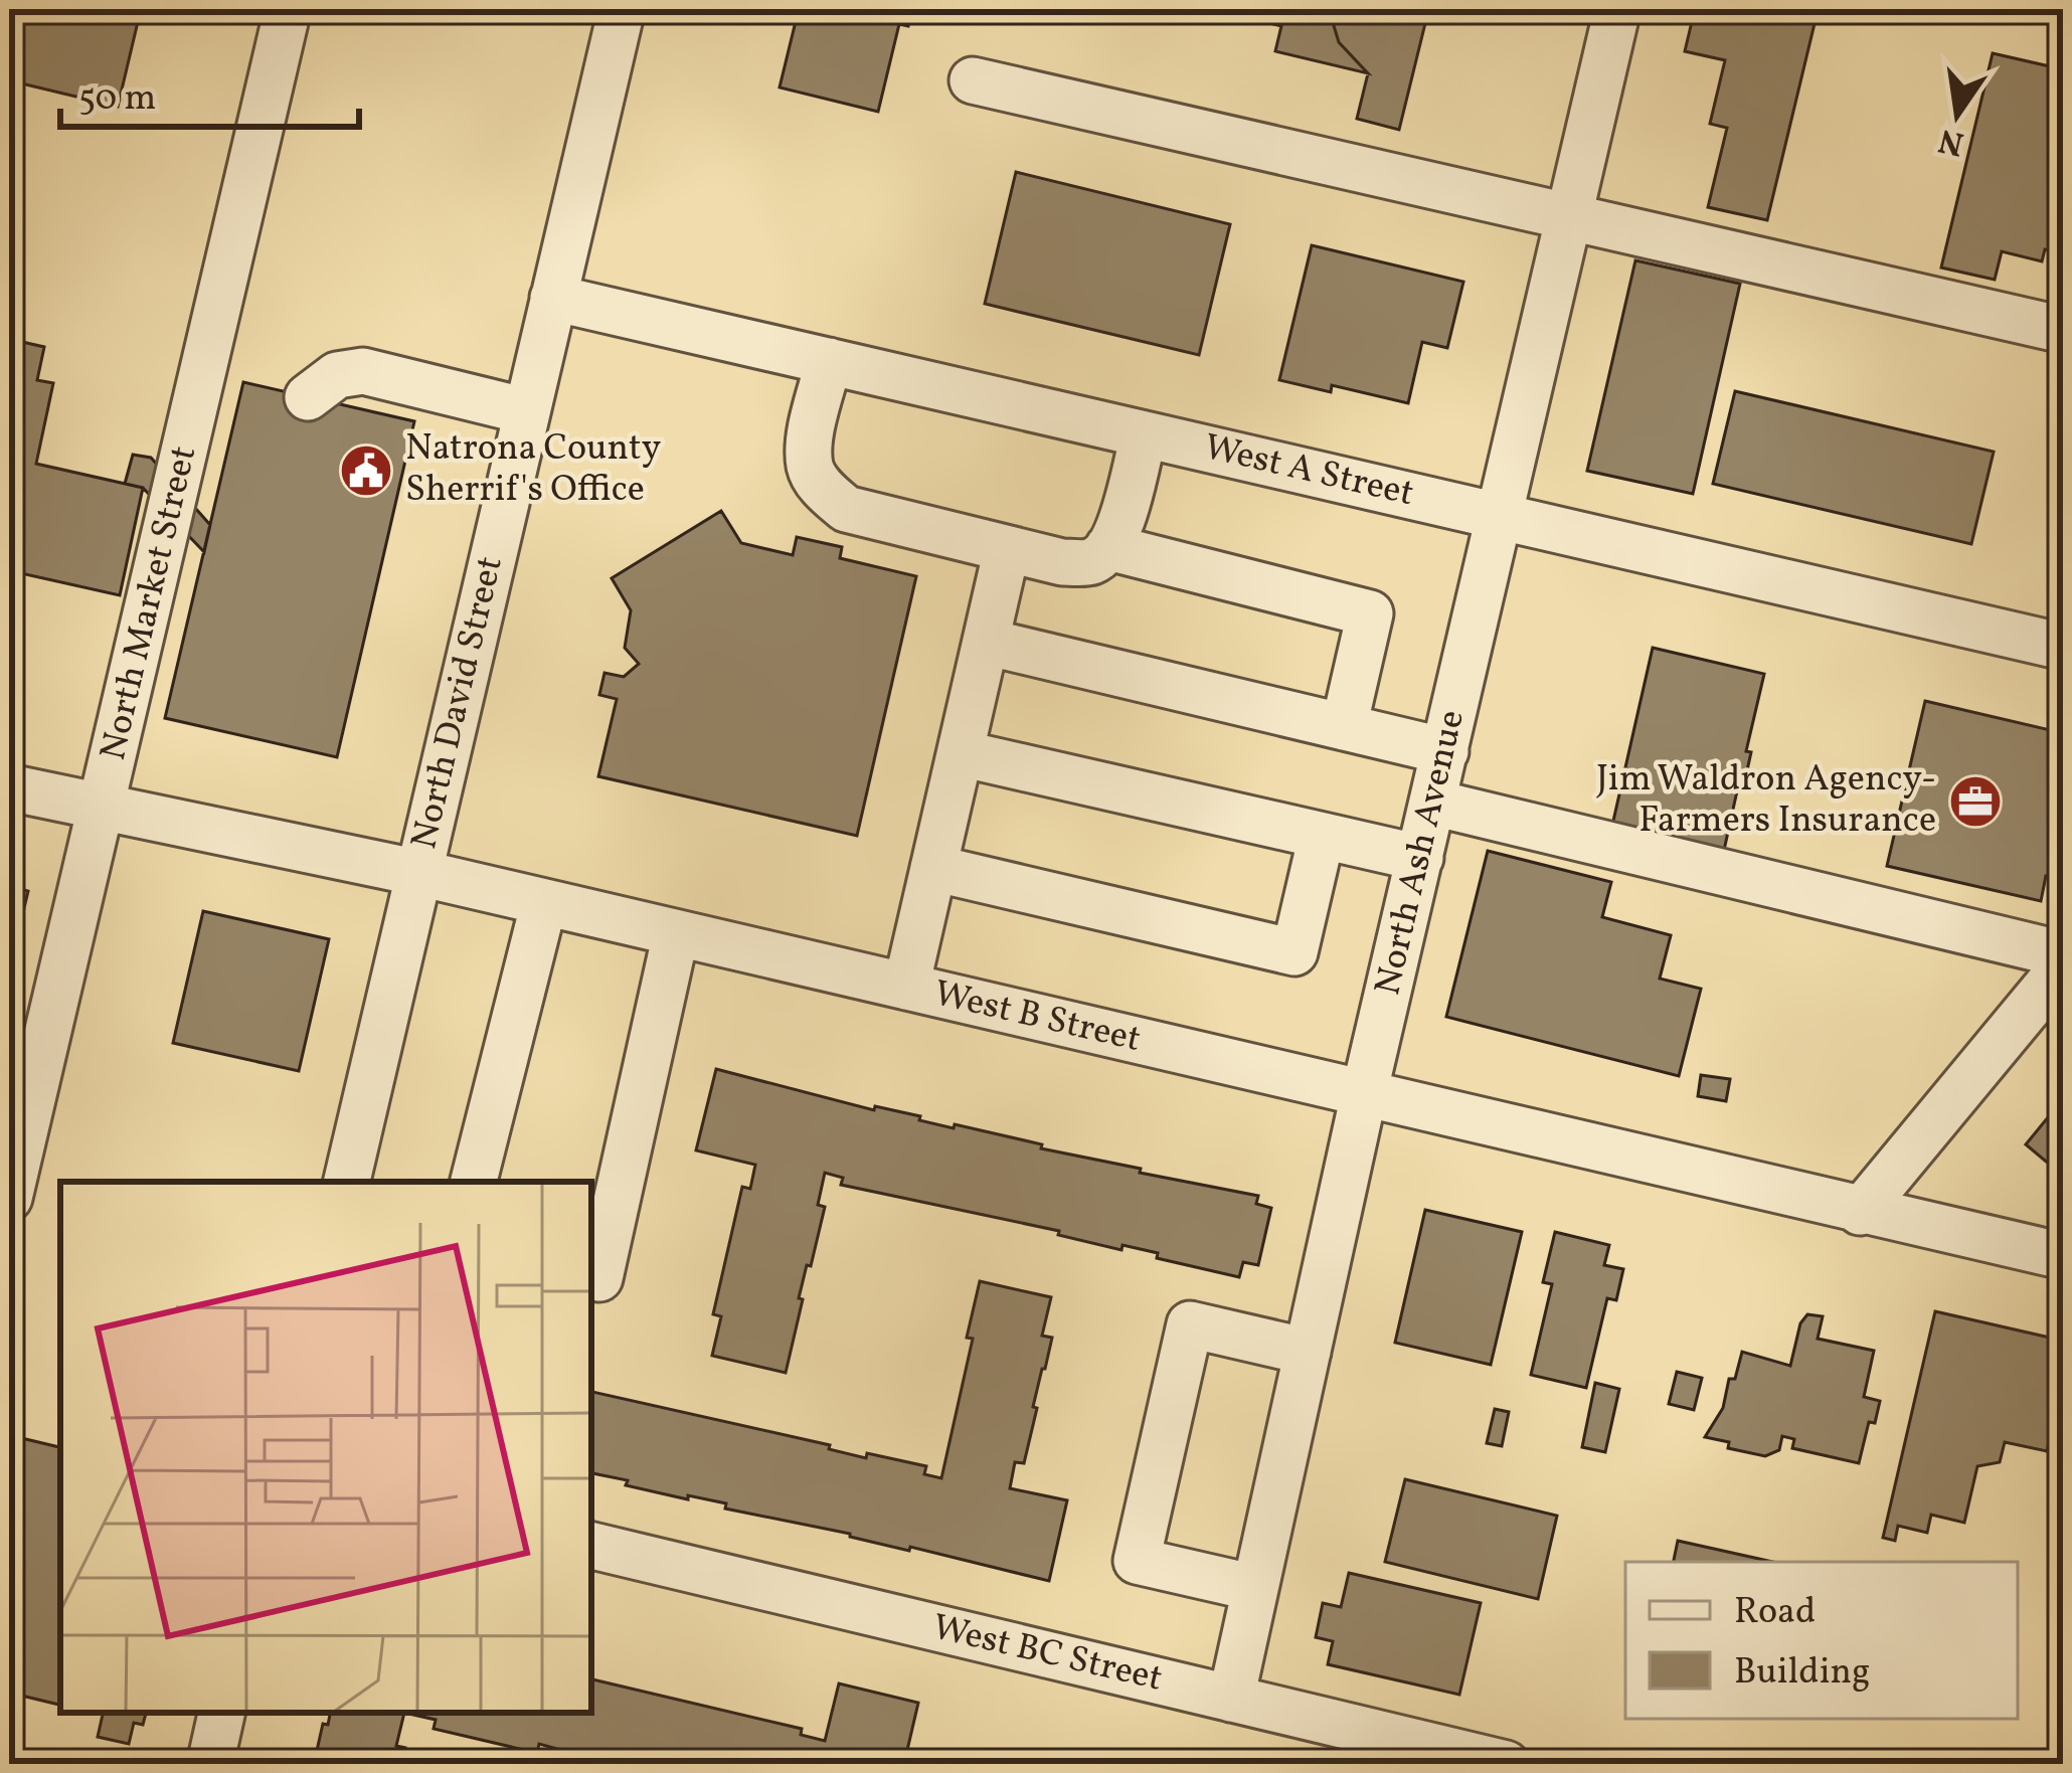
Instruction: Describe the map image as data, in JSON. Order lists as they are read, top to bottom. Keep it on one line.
{"streets":{"street":["West A Street","North Market Street","North David Street","North Ash Avenue","West B Street","West BC Street"]},"crossings":[["West A Street","North David Street"],["West A Street","North Ash Avenue"],["North Market Street","West B Street"],["North David Street","West B Street"],["North Ash Avenue","West B Street"],["North Ash Avenue","West BC Street"]],"places":{"public building":["Natrona County Sherrif's Office"],"office":["Jim Waldron Agency- Farmers Insurance"]},"legend":["Road","Building"],"scale_bar":"50 m","north":"bottom"}
